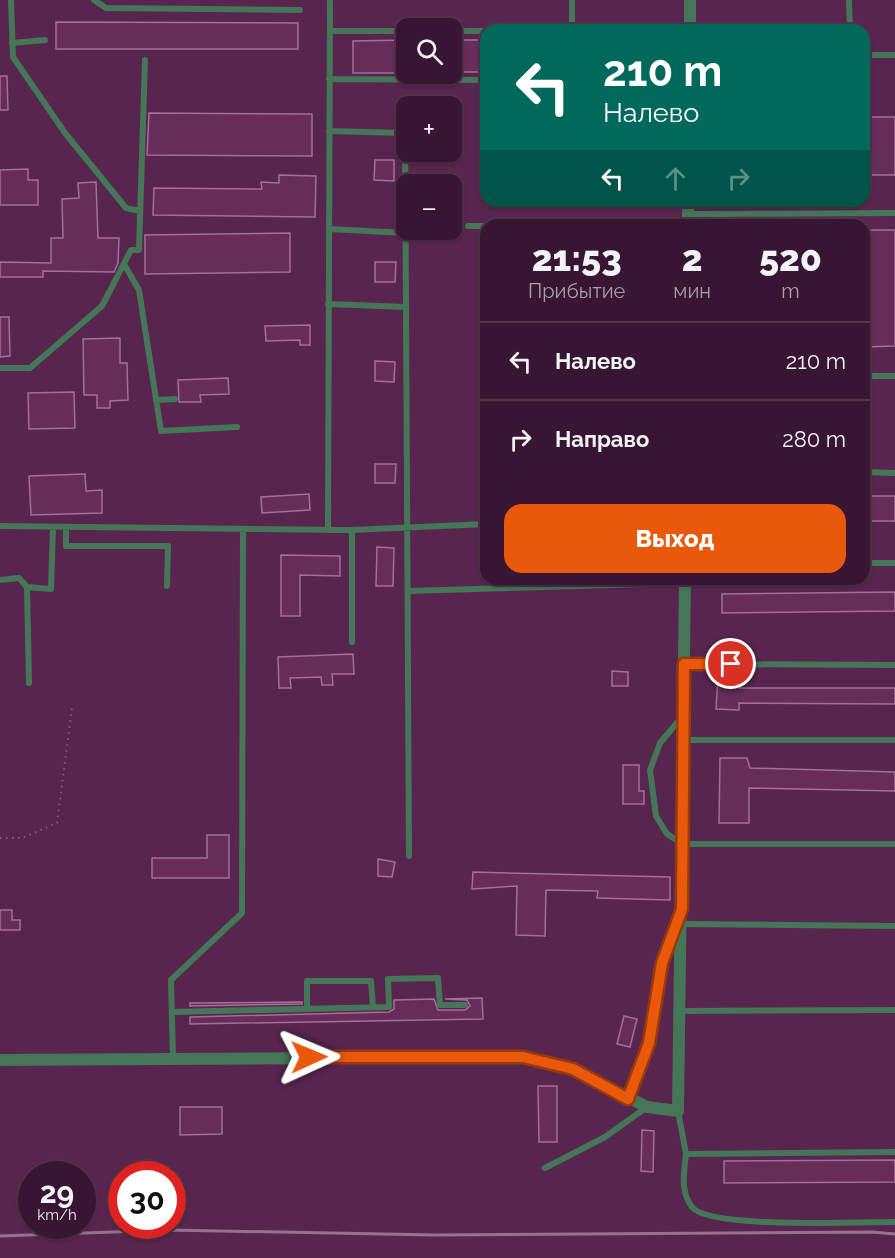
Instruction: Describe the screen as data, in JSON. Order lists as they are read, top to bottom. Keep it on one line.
{"page":{"map_buttons":["+","−"],"turn":["210 m","Налево"],"eta":["21:53","Прибытие","2","мин","520","m"],"list":[{"name":"Налево","value":"210 m"},{"name":"Направо","value":"280 m"}],"buttons":"Выход","speed":"29 km/h","limit":"30"}}
